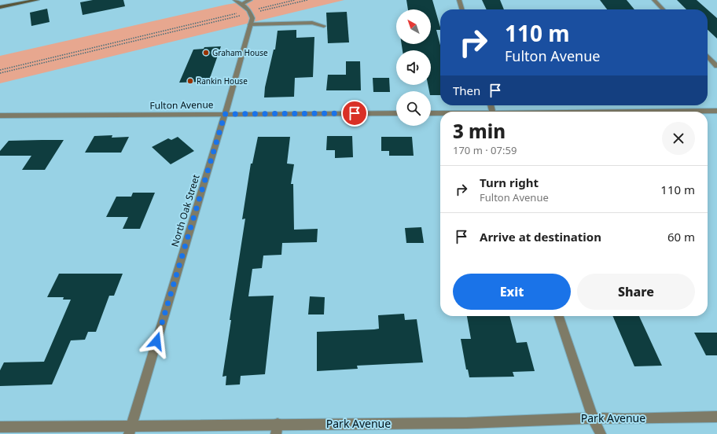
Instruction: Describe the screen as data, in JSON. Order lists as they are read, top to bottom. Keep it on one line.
{"streets":{"street":["Fulton Avenue","North Oak Street","Park Avenue"]},"crossings":[["Fulton Avenue","North Oak Street"],["North Oak Street","Park Avenue"]],"places":["Graham House","Rankin House"],"north":"top left","page":{"turn":["110 m","Fulton Avenue"],"then":"Then","heading":["3 min","170 m · 07:59"],"list":[{"name":"Turn right","note":"Fulton Avenue","value":"110 m"},{"name":"Arrive at destination","value":"60 m"}],"buttons":["Exit","Share"]}}
